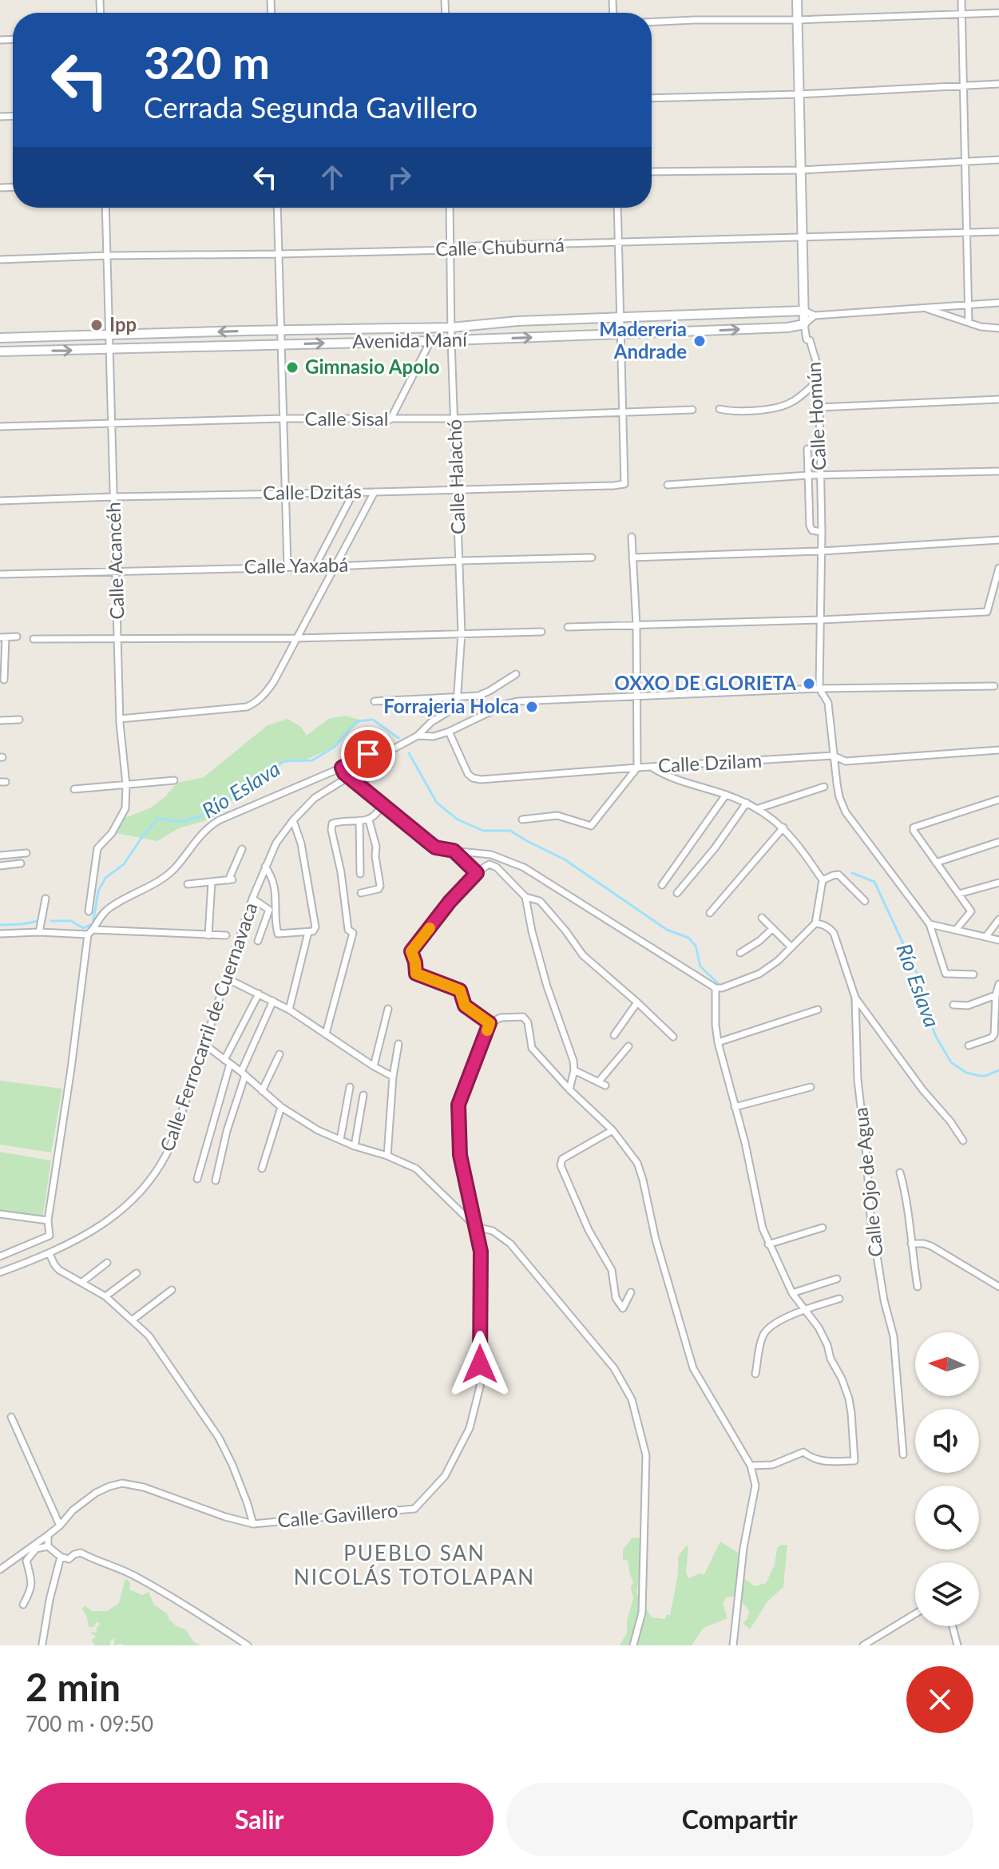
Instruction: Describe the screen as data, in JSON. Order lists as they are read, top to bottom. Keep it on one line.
{"streets":{"street":["Calle Chuburná","Avenida Maní","Calle Homún","Calle Sisal","Calle Halachó","Calle Dzitás","Calle Acancéh","Calle Yaxabá","Calle Dzilam","Calle Ferrocarril de Cuernavaca","Calle Ojo de Agua","Calle Gavillero"]},"crossings":[["Calle Chuburná","Calle Homún"],["Calle Chuburná","Calle Halachó"],["Calle Chuburná","Calle Acancéh"],["Avenida Maní","Calle Homún"],["Avenida Maní","Calle Halachó"],["Avenida Maní","Calle Acancéh"],["Calle Homún","Calle Dzilam"],["Calle Sisal","Calle Halachó"],["Calle Sisal","Calle Dzitás"],["Calle Sisal","Calle Acancéh"],["Calle Halachó","Calle Dzitás"],["Calle Halachó","Calle Yaxabá"],["Calle Dzitás","Calle Acancéh"],["Calle Acancéh","Calle Yaxabá"]],"districts":["PUEBLO SAN NICOLÁS TOTOLAPAN"],"water":["Río Eslava"],"places":["Ipp","Madereria Andrade","Gimnasio Apolo","OXXO DE GLORIETA","Forrajeria Holca"],"north":"left","page":{"turn":["320 m","Cerrada Segunda Gavillero"],"heading":["2 min","700 m · 09:50"],"buttons":["Salir","Compartir"]}}
